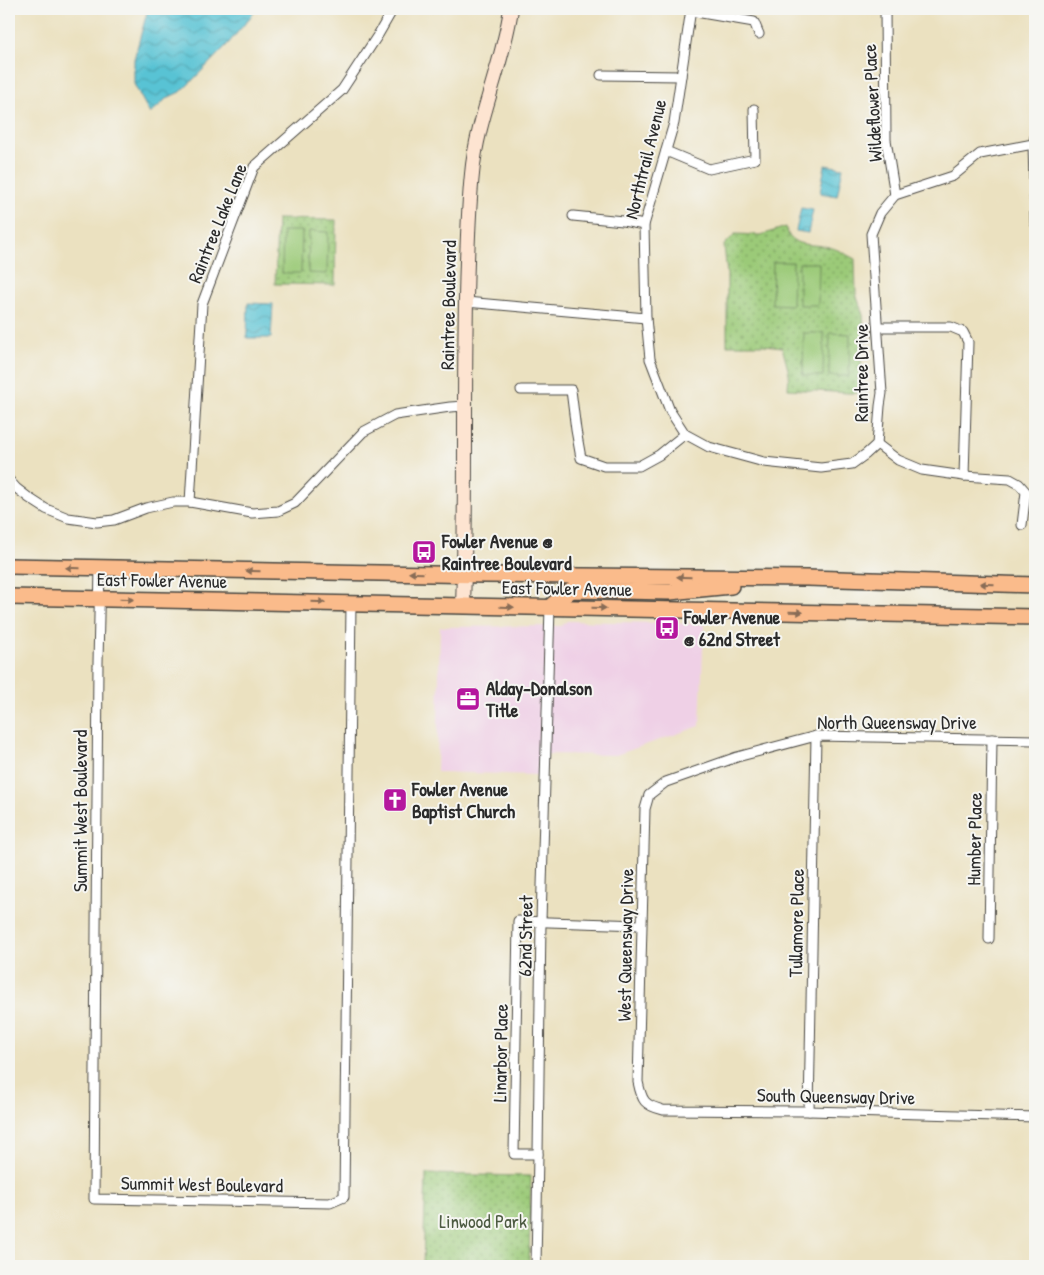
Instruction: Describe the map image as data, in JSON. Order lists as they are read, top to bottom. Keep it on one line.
{"streets":{"main road":["East Fowler Avenue"],"street":["Wildeflower Place","Northtrail Avenue","Raintree Lake Lane","Raintree Boulevard","Raintree Drive","North Queensway Drive","Summit West Boulevard","Humber Place","Tullamore Place","62nd Street","West Queensway Drive","Linarbor Place","South Queensway Drive"]},"crossings":[["Wildeflower Place","Raintree Drive"],["Northtrail Avenue","Raintree Drive"],["Raintree Boulevard","East Fowler Avenue"],["East Fowler Avenue","Summit West Boulevard"],["East Fowler Avenue","62nd Street"],["North Queensway Drive","Humber Place"],["North Queensway Drive","Tullamore Place"],["North Queensway Drive","West Queensway Drive"],["Tullamore Place","South Queensway Drive"],["62nd Street","Linarbor Place"],["West Queensway Drive","South Queensway Drive"]],"parks":["Linwood Park"],"places":{"bus stop":["Fowler Avenue @ Raintree Boulevard","Fowler Avenue @ 62nd Street"],"office":["Alday-Donalson Title"],"church":["Fowler Avenue Baptist Church"]}}
